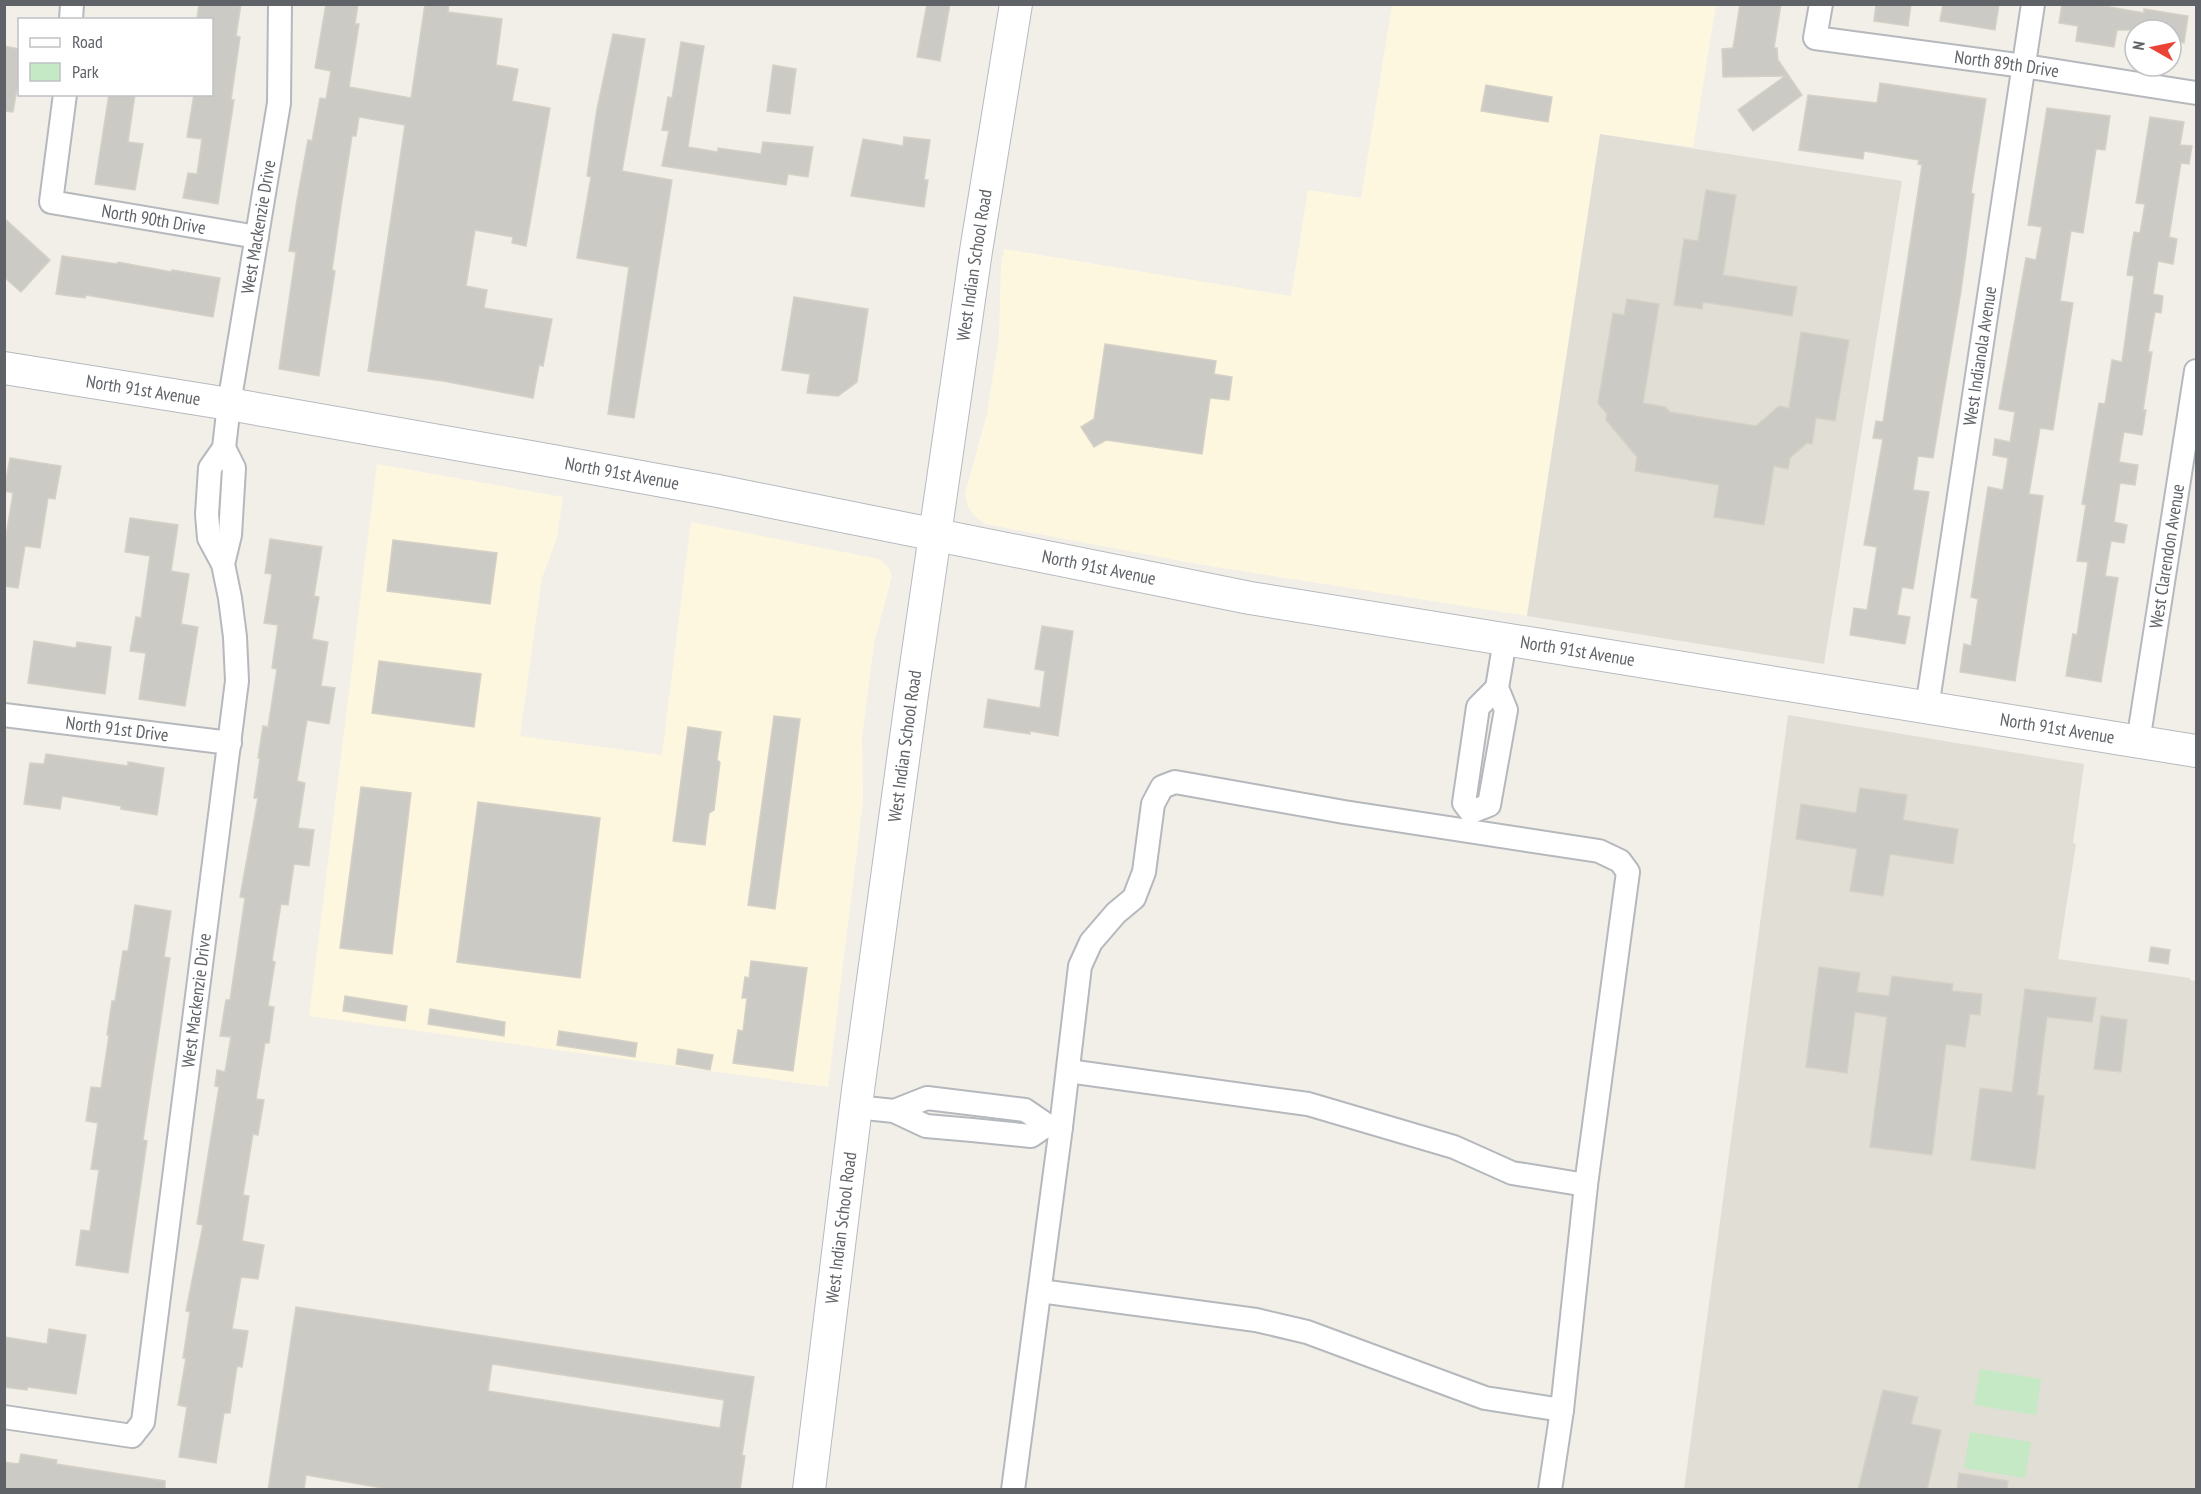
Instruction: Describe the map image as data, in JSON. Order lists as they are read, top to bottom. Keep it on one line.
{"streets":{"main road":["West Indian School Road","North 91st Avenue"],"street":["North 89th Drive","North 90th Drive","West Mackenzie Drive","West Indianola Avenue","West Clarendon Avenue","North 91st Drive"]},"crossings":[["North 89th Drive","West Indianola Avenue"],["North 90th Drive","West Mackenzie Drive"],["West Mackenzie Drive","North 91st Avenue"],["West Mackenzie Drive","North 91st Drive"],["West Indian School Road","North 91st Avenue"],["West Indianola Avenue","North 91st Avenue"],["North 91st Avenue","West Clarendon Avenue"]],"legend":["Road","Park"],"north":"left"}
